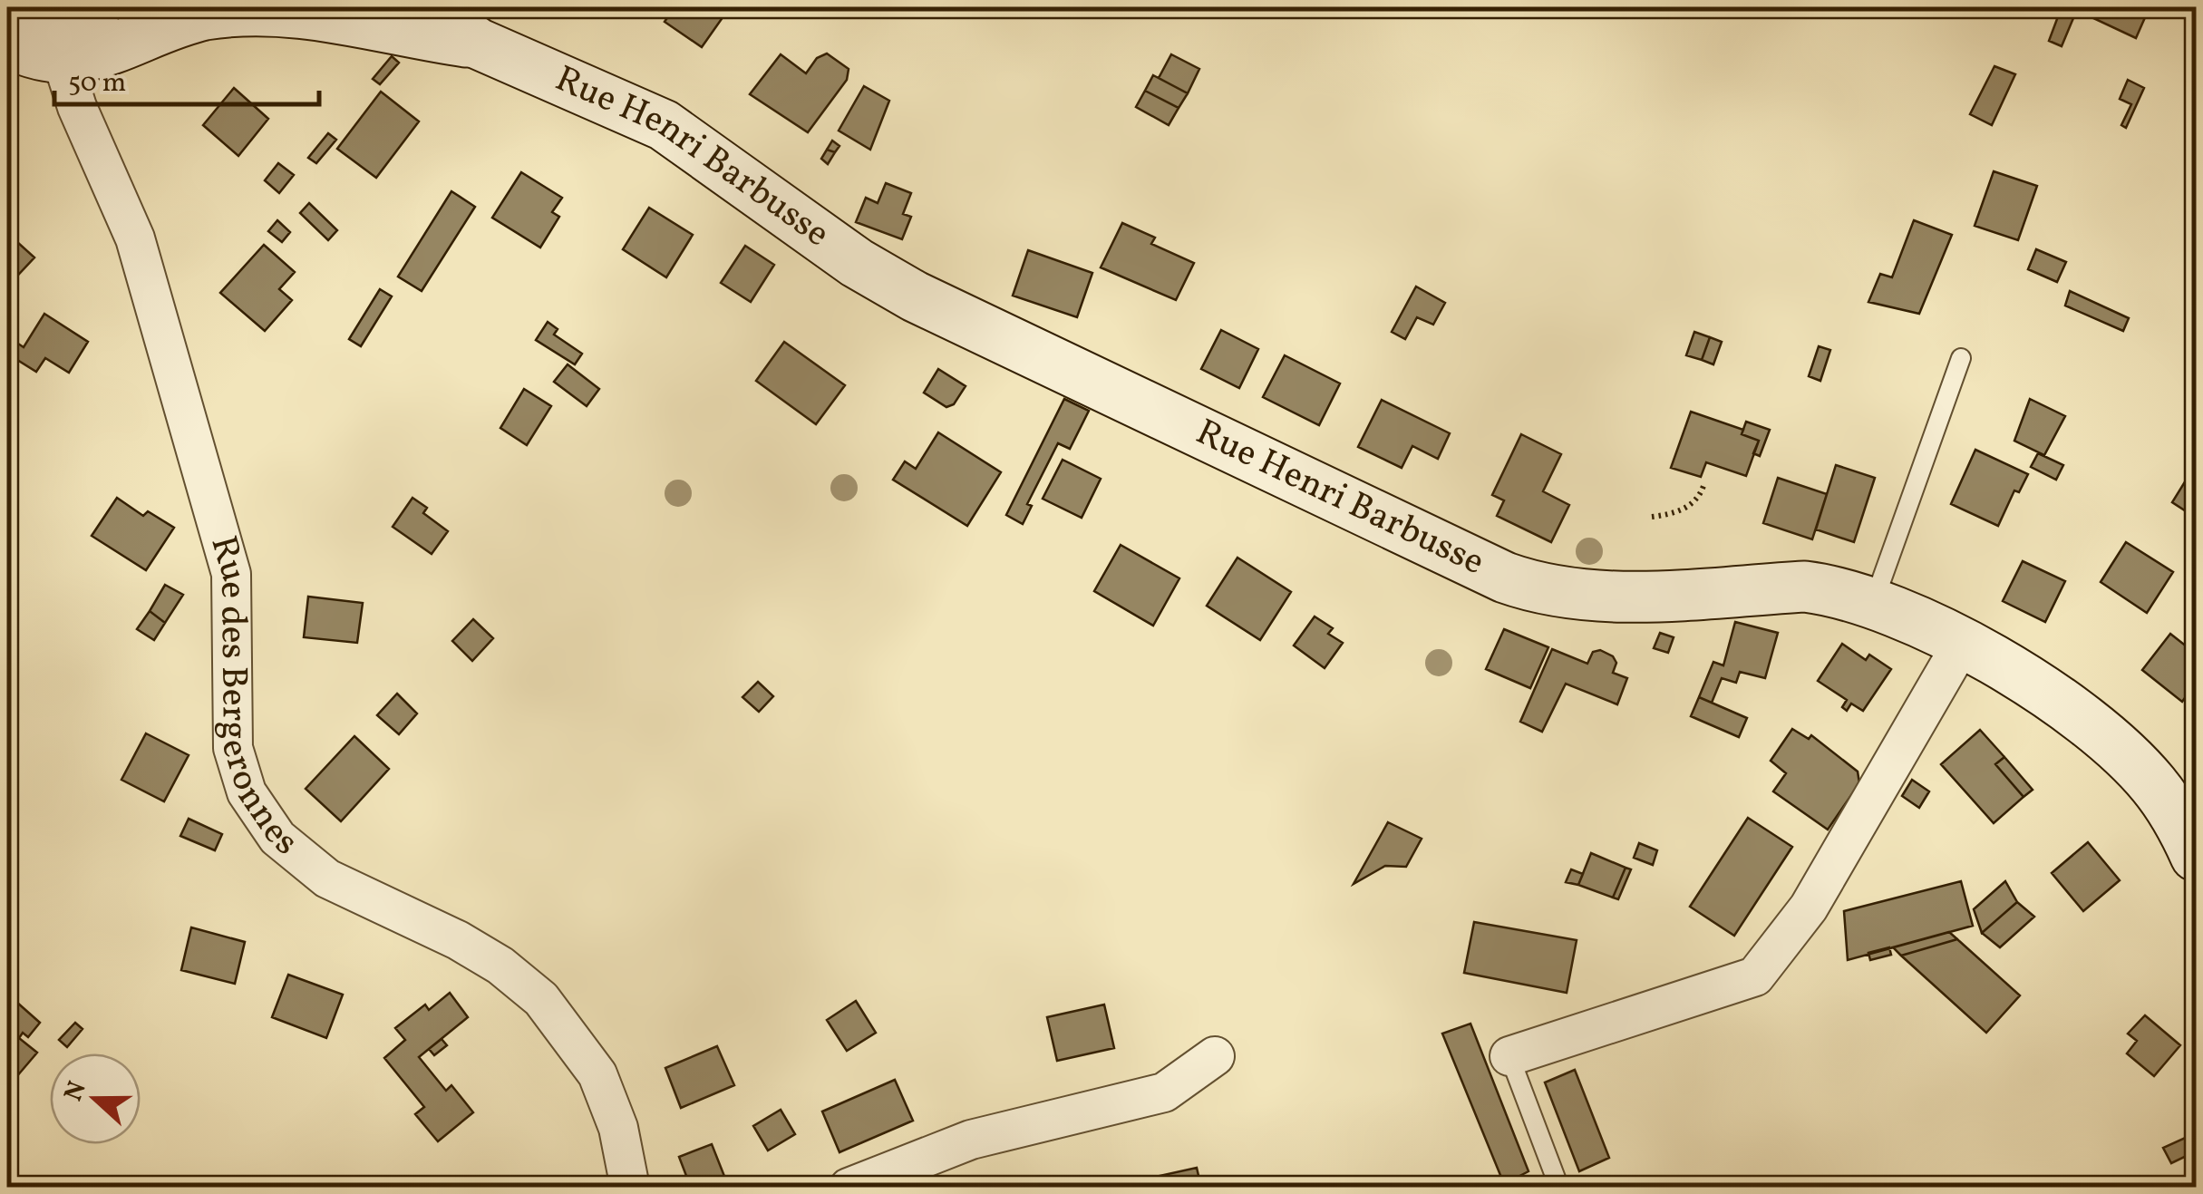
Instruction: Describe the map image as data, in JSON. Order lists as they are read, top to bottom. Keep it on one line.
{"streets":{"street":["Rue Henri Barbusse","Rue des Bergeronnes"]},"scale_bar":"50 m","north":"left"}
